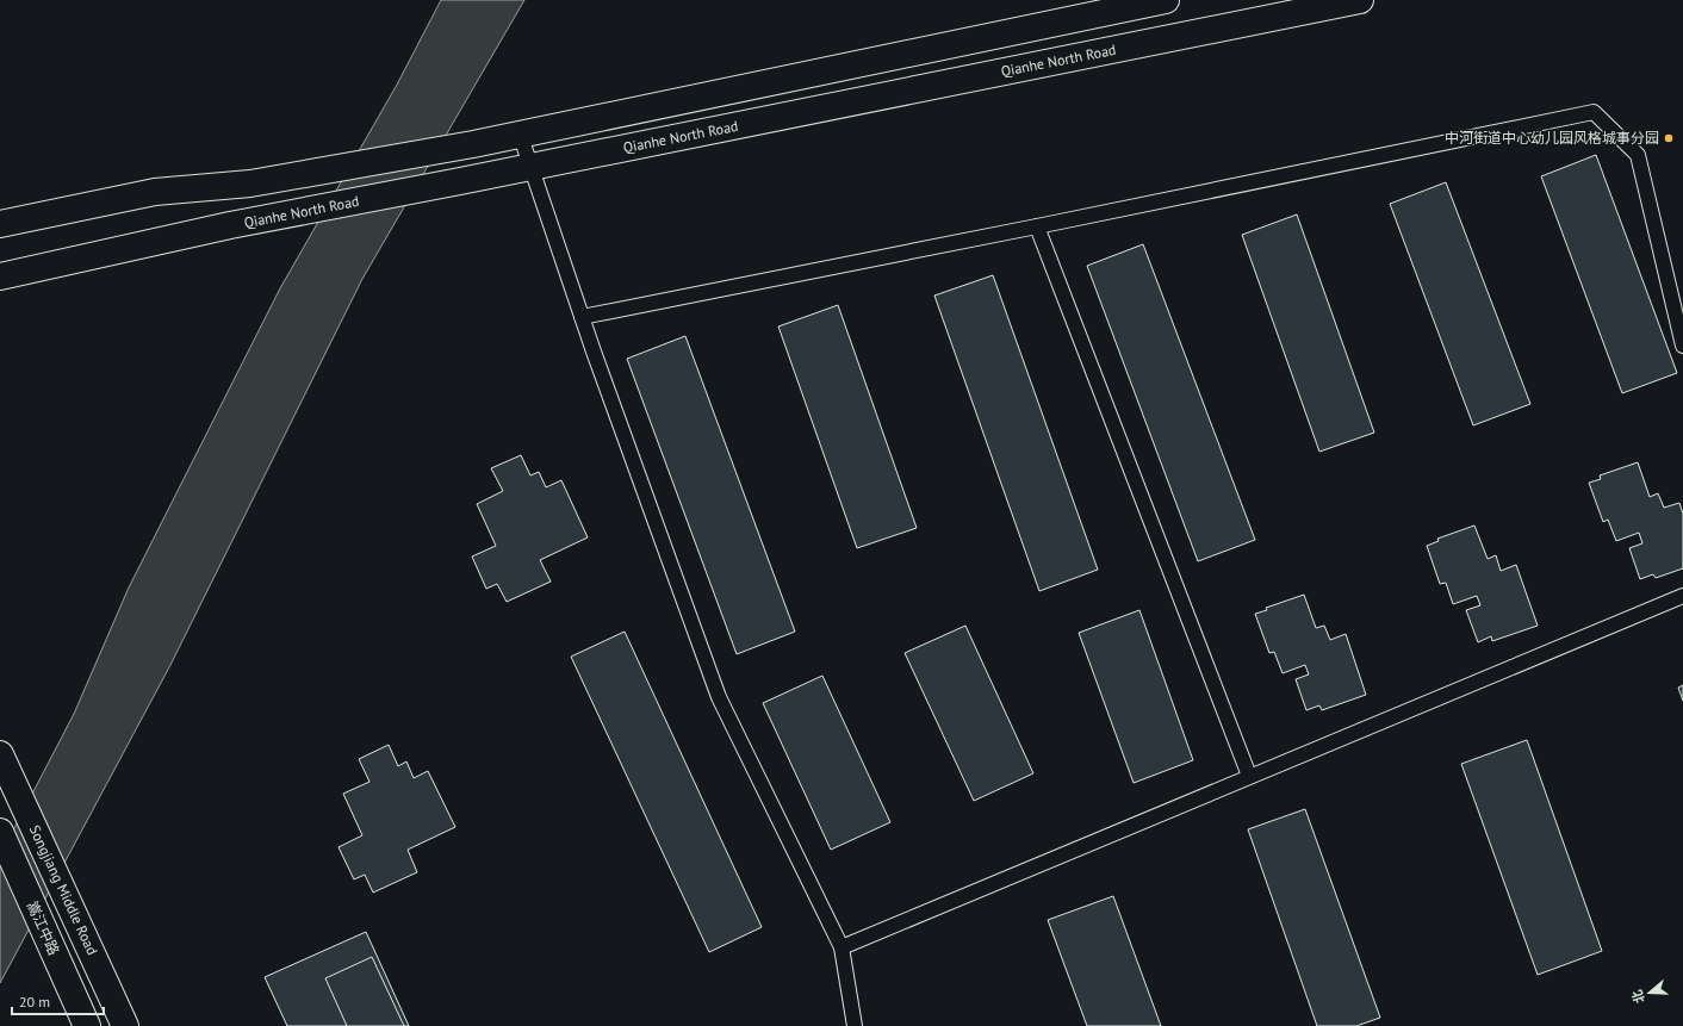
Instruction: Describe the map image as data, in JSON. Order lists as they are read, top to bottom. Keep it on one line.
{"streets":{"main road":["Qianhe North Road","Songjiang Middle Road","嵩江中路"]},"places":["中河街道中心幼儿园风格城事分园"],"scale_bar":"20 m","north":"left"}
